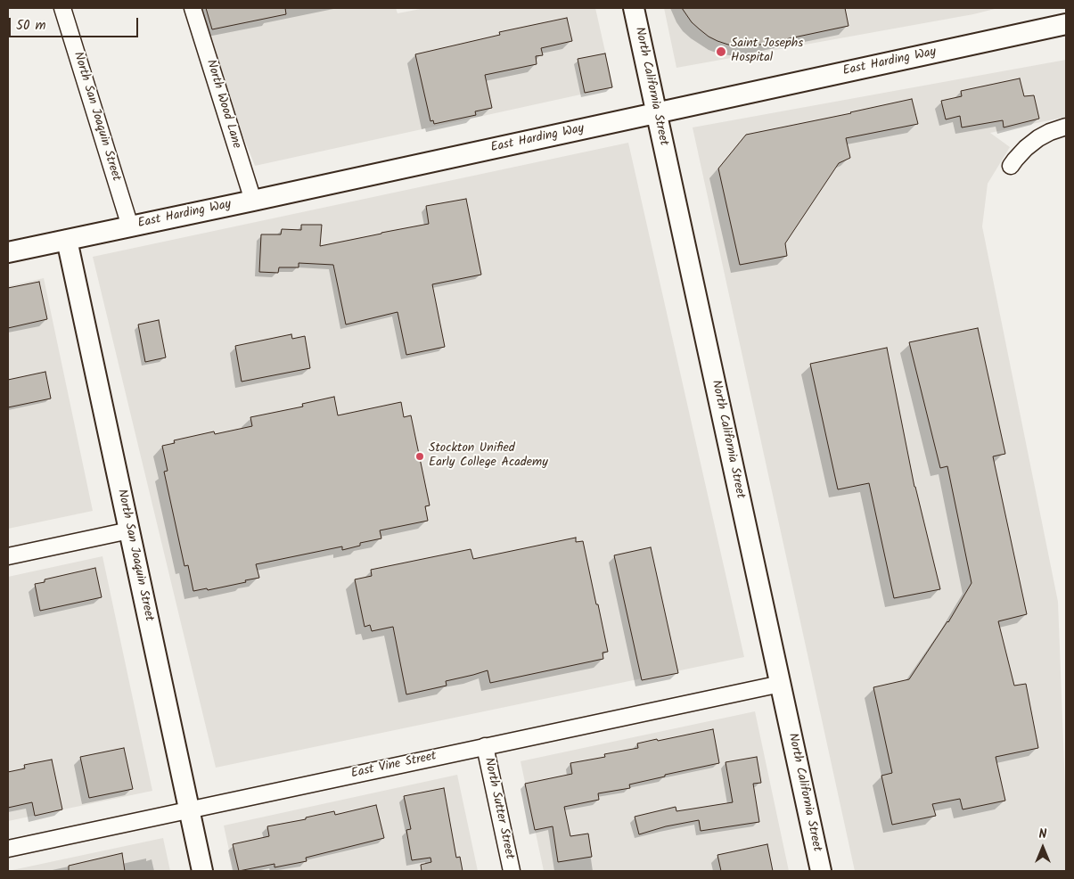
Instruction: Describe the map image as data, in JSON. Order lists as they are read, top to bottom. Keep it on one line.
{"streets":{"street":["East Harding Way","North California Street","North Wood Lane","North San Joaquin Street","East Vine Street","North Sutter Street"]},"crossings":[["East Harding Way","North California Street"],["East Harding Way","North Wood Lane"],["East Harding Way","North San Joaquin Street"],["North California Street","East Vine Street"],["North San Joaquin Street","East Vine Street"],["East Vine Street","North Sutter Street"]],"places":["Saint Josephs Hospital","Stockton Unified Early College Academy"],"scale_bar":"50 m","north":"top"}
